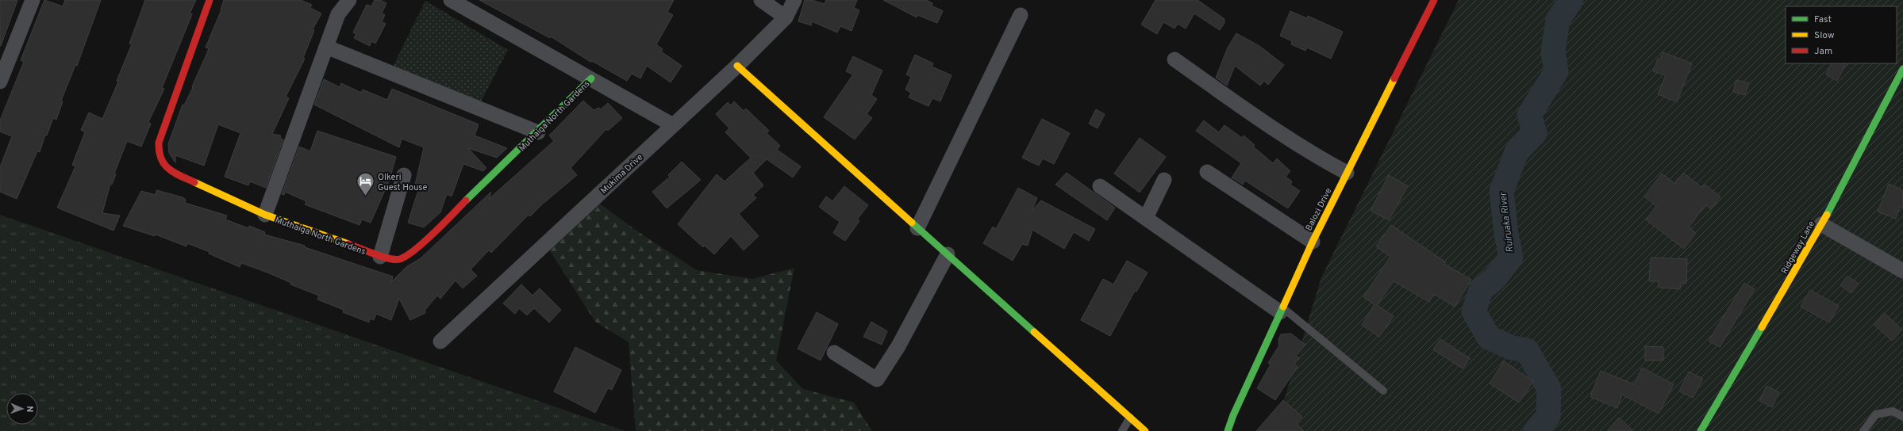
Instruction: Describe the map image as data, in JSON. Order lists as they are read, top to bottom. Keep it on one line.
{"streets":{"street":["Muthaiga North Gardens","Mukima Drive","Balozi Drive","Ridgeway Lane"]},"crossings":[["Muthaiga North Gardens","Mukima Drive"]],"water":["Ruiruaka River"],"places":{"hotel":["Olkeri Guest House"]},"legend":["Fast","Slow","Jam"],"north":"right"}
